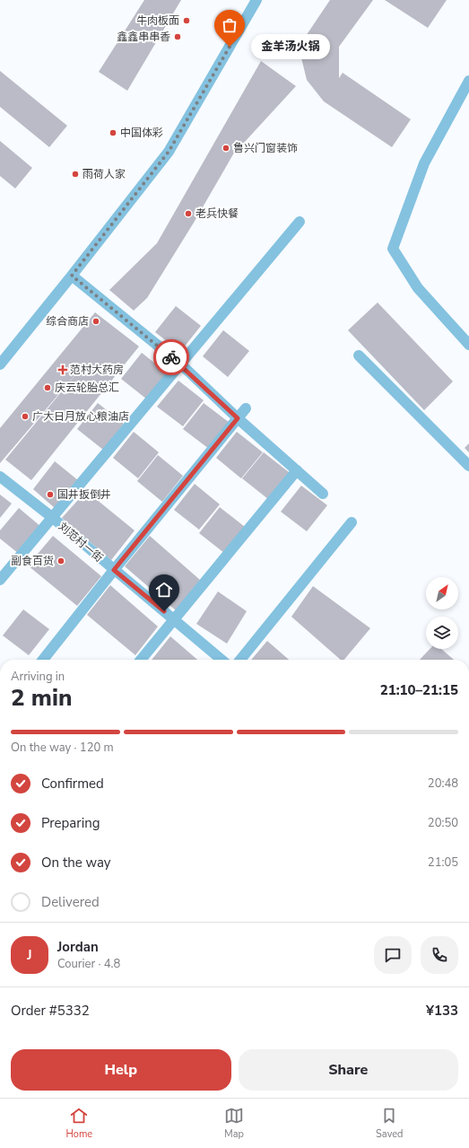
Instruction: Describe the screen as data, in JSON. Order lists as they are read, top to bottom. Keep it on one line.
{"streets":{"street":["刘范村一街"]},"places":{"other":["牛肉板面","鑫鑫串串香","金羊汤火锅","中国体彩","鲁兴门窗装饰","雨荷人家","老兵快餐","综合商店","庆云轮胎总汇","广大日月放心粮油店","国井扳倒井","副食百货"],"health":["范村大药房"]},"north":"top right","page":{"bubble":"金羊汤火锅","heading":["2 min","Arriving in","21:10–21:15"],"panel":["Jordan","Courier · 4.8","Order #5332","¥133"],"bar":"On the way · 120 m","list":[["Confirmed","20:48"],["Preparing","20:50"],["On the way","21:05"],"Delivered"],"round":"J","buttons":["Help","Share"],"tabs":["Home","Map","Saved"]}}
